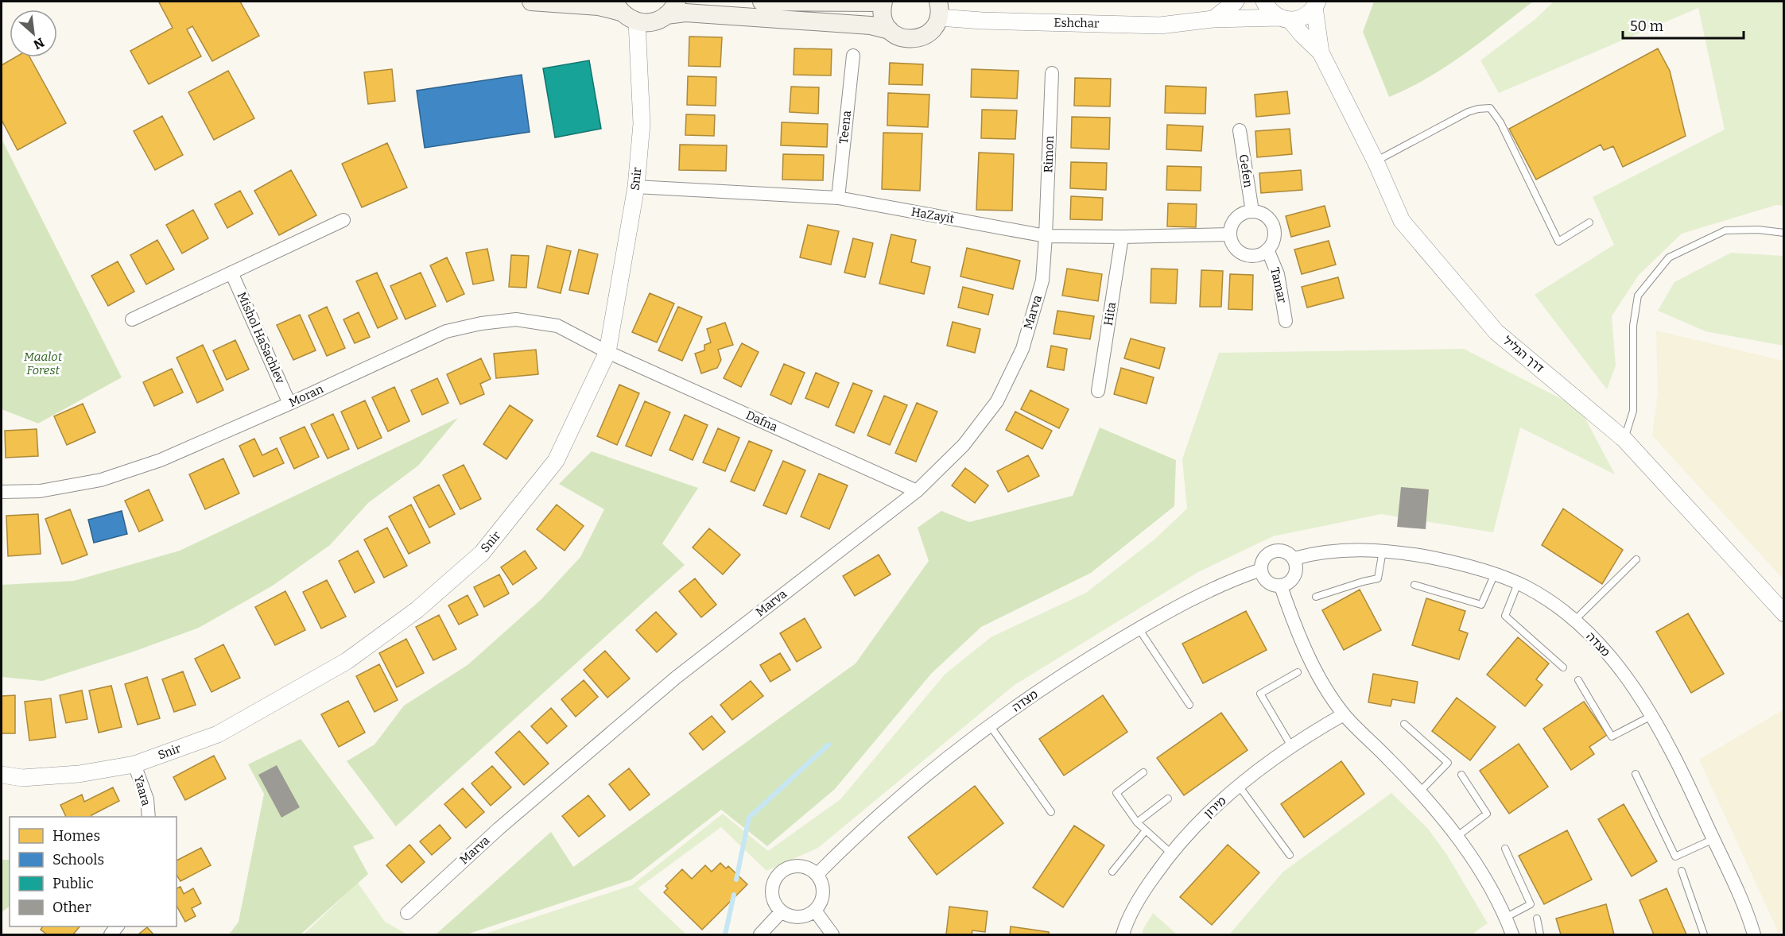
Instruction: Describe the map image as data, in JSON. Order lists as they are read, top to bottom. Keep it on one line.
{"streets":{"street":["Eshchar","Teena","Rimon","Gefen","Snir","HaZayit","Tamar","Marva","Hita","Mishol HaSachlev","דרך הגליל","Moran","Dafna","מצדה","Yaara","מירון"]},"crossings":[["Eshchar","דרך הגליל"],["Teena","HaZayit"],["Rimon","HaZayit"],["Rimon","Marva"],["Gefen","HaZayit"],["Gefen","Tamar"],["Snir","HaZayit"],["Snir","Moran"],["Snir","Dafna"],["Snir","Yaara"],["HaZayit","Tamar"],["HaZayit","Marva"],["HaZayit","Hita"],["Marva","Dafna"],["Mishol HaSachlev","Moran"],["Moran","Dafna"]],"parks":["Maalot Forest"],"legend":["Homes","Schools","Public","Other"],"scale_bar":"50 m","north":"bottom right"}
